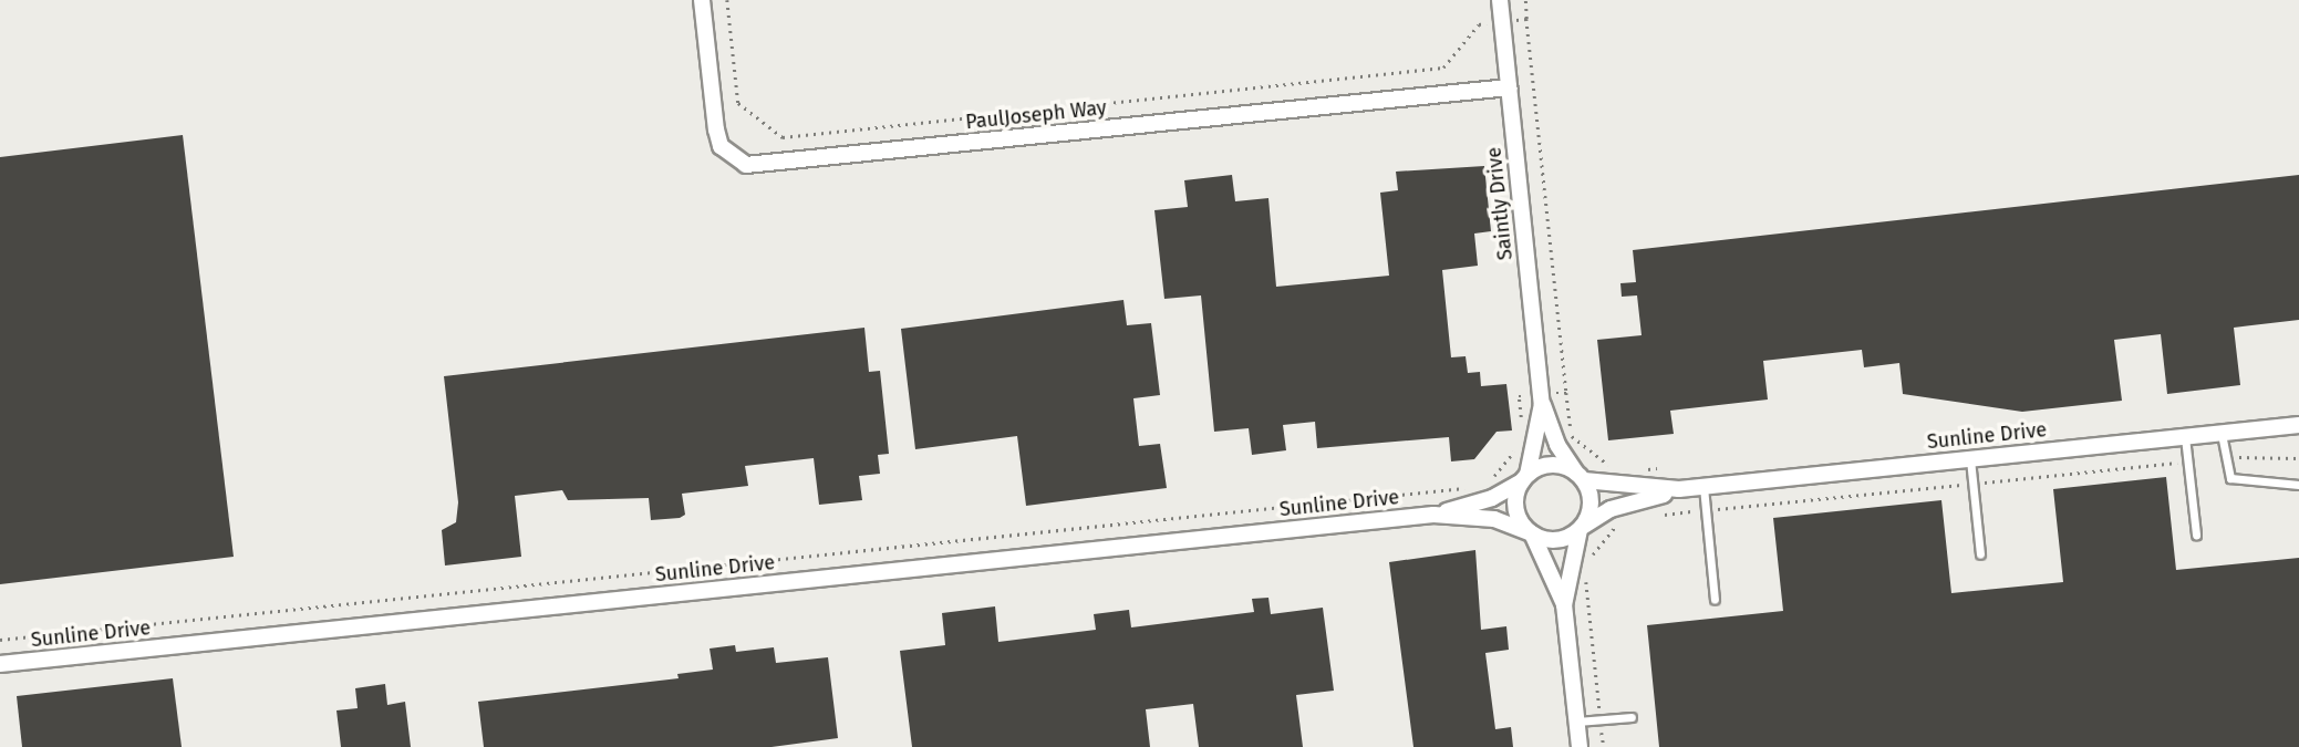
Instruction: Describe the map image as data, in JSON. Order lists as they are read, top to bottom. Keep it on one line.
{"streets":{"street":["PaulJoseph Way","Saintly Drive","Sunline Drive"]},"crossings":[["PaulJoseph Way","Saintly Drive"],["Saintly Drive","Sunline Drive"]]}
